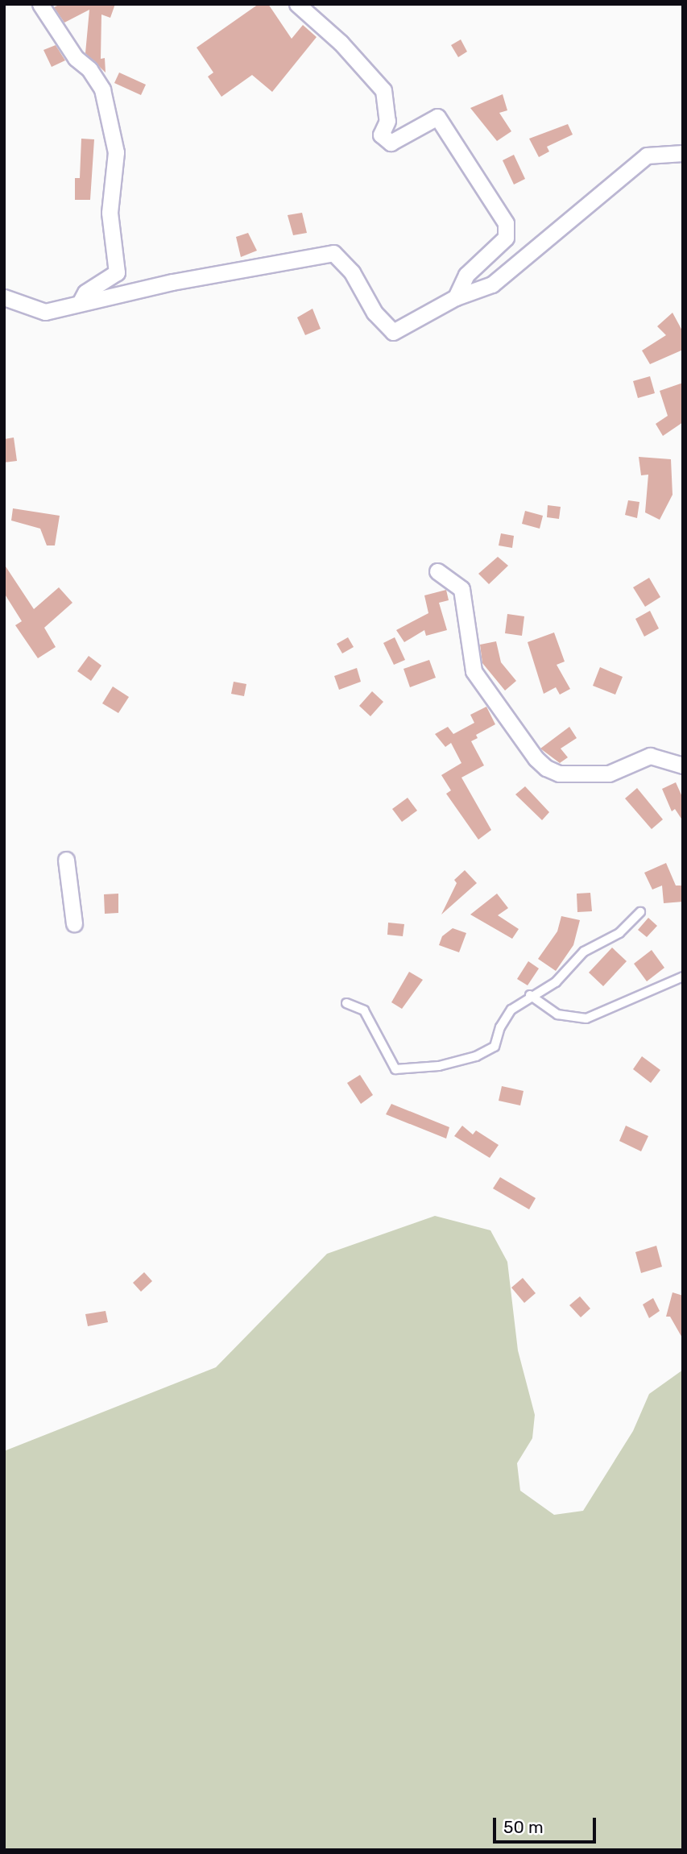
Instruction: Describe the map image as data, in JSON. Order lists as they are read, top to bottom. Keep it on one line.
{"scale_bar":"50 m"}
